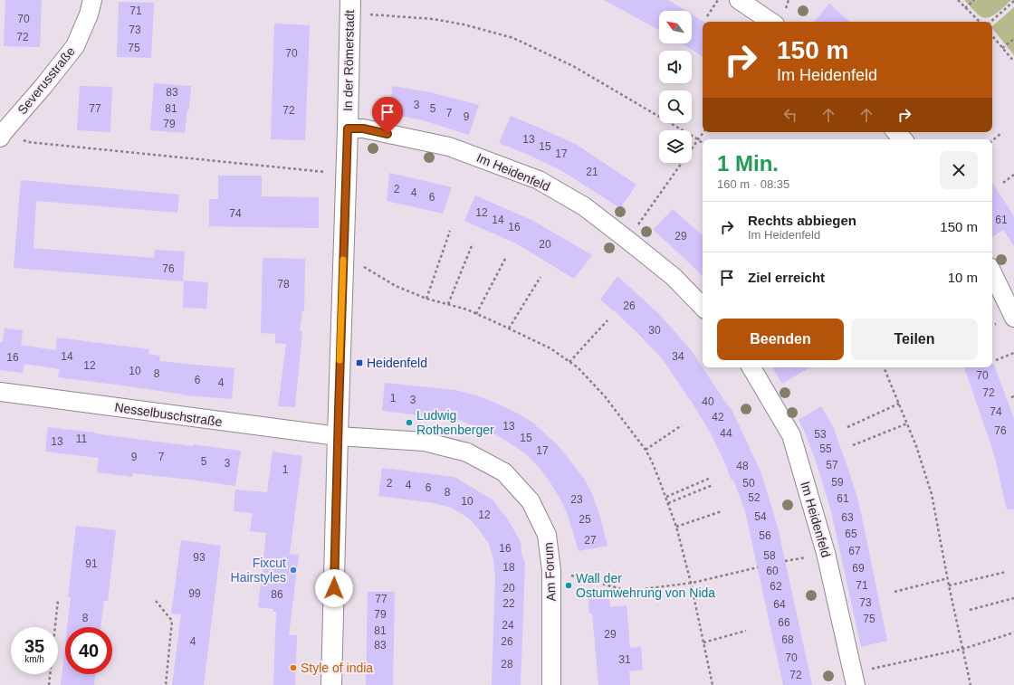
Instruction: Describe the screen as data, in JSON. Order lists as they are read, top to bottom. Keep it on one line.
{"streets":{"street":["In der Römerstadt","Severusstraße","Im Heidenfeld","Nesselbuschstraße","Am Forum"]},"crossings":[["In der Römerstadt","Im Heidenfeld"],["In der Römerstadt","Nesselbuschstraße"],["In der Römerstadt","Am Forum"],["Nesselbuschstraße","Am Forum"]],"places":{"transit":["Heidenfeld"],"other":["Ludwig Rothenberger","Fixcut Hairstyles","Wall der Ostumwehrung von Nida","Style of india"]},"house_numbers":["71","70","73","72","75","70","83","3","77","81","5","72","7","9","79","13","15","17","21","2","4","6","12","74","14","61","16","29","20","76","78","26","30","14","34","16","12","10","8","70","6","4","72","1","3","40","74","42","13","76","44","53","15","11","13","55","17","9","7","5","3","57","48","1","59","2","50","4","6","8","52","61","23","10","12","54","63","25","65","56","27","16","67","58","93","91","18","69","60","71","62","20","99","86","77","73","22","64","79","8","75","66","24","81","29","68","4","26","83","70","31","28","72"],"north":"top left","page":{"turn":["150 m","Im Heidenfeld"],"heading":["1 Min.","160 m · 08:35"],"list":[{"name":"Rechts abbiegen","note":"Im Heidenfeld","value":"150 m"},{"name":"Ziel erreicht","value":"10 m"}],"buttons":["Beenden","Teilen"],"speed":"35 km/h","limit":"40"}}
